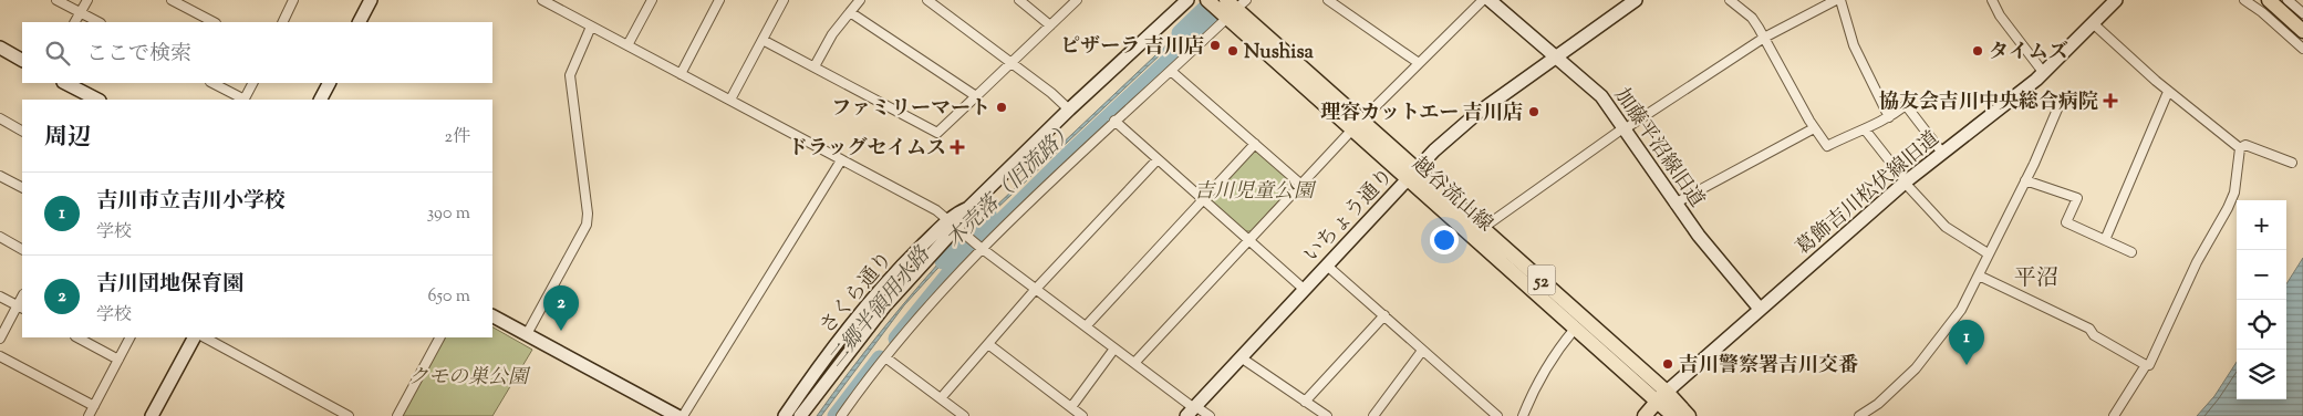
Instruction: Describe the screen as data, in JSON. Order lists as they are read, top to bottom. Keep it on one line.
{"streets":{"main road":["越谷流山線","52"],"street":["加藤平沼線旧道","葛飾吉川松伏線旧道","いちょう通り","さくら通り"]},"crossings":[["加藤平沼線旧道","葛飾吉川松伏線旧道"],["加藤平沼線旧道","いちょう通り"],["葛飾吉川松伏線旧道","越谷流山線"],["越谷流山線","いちょう通り"]],"districts":["平沼"],"water":["木売落（旧流路）","二郷半領用水路"],"parks":["吉川児童公園","クモの巣公園"],"places":{"other":["ピザーラ 吉川店","Nushisa","タイムズ","ファミリーマート","理容カットエー 吉川店","吉川警察署吉川交番"],"health":["協友会吉川中央総合病院","ドラッグセイムス"]},"page":{"search":"ここで検索","heading":["周辺","2件"],"list":[{"mark":"1","name":"吉川市立吉川小学校","note":"学校","value":"390 m"},{"mark":"2","name":"吉川団地保育園","note":"学校","value":"650 m"}],"map_buttons":["+","−"],"pins":["2","1"]}}
